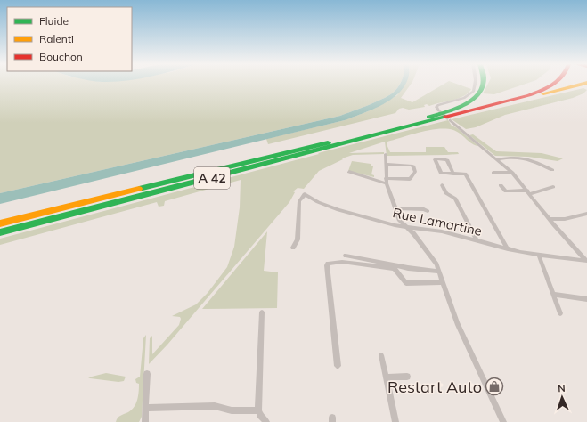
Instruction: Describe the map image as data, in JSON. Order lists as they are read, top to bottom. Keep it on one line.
{"streets":{"highway":["A 42"],"street":["Rue Lamartine"]},"places":{"shop":["Restart Auto"]},"legend":["Fluide","Ralenti","Bouchon"],"north":"top"}
